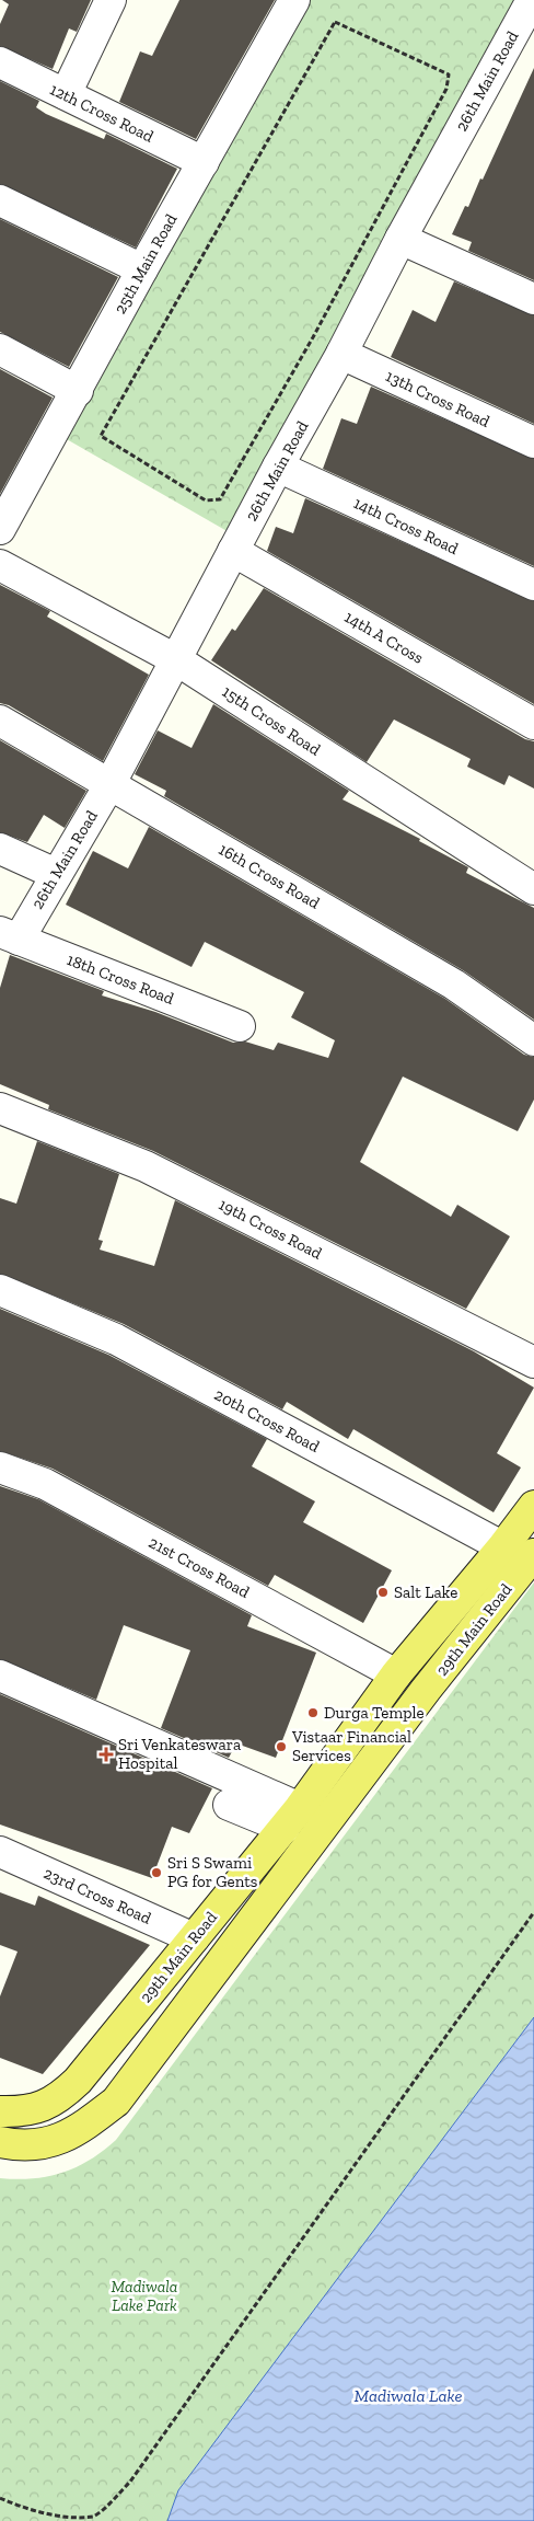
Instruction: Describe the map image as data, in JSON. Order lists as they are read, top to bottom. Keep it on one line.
{"streets":{"main road":["29th Main Road"],"street":["26th Main Road","12th Cross Road","25th Main Road","13th Cross Road","14th Cross Road","14th A Cross","15th Cross Road","16th Cross Road","18th Cross Road","19th Cross Road","20th Cross Road","21st Cross Road","23rd Cross Road"]},"crossings":[["26th Main Road","13th Cross Road"],["26th Main Road","14th Cross Road"],["26th Main Road","14th A Cross"],["26th Main Road","15th Cross Road"],["26th Main Road","16th Cross Road"],["26th Main Road","18th Cross Road"],["12th Cross Road","25th Main Road"],["20th Cross Road","29th Main Road"],["21st Cross Road","29th Main Road"],["29th Main Road","23rd Cross Road"]],"water":["Madiwala Lake"],"parks":["Madiwala Lake Park"],"places":{"other":["Salt Lake","Durga Temple","Vistaar Financial Services","Sri S Swami PG for Gents"],"health":["Sri Venkateswara Hospital"]}}
